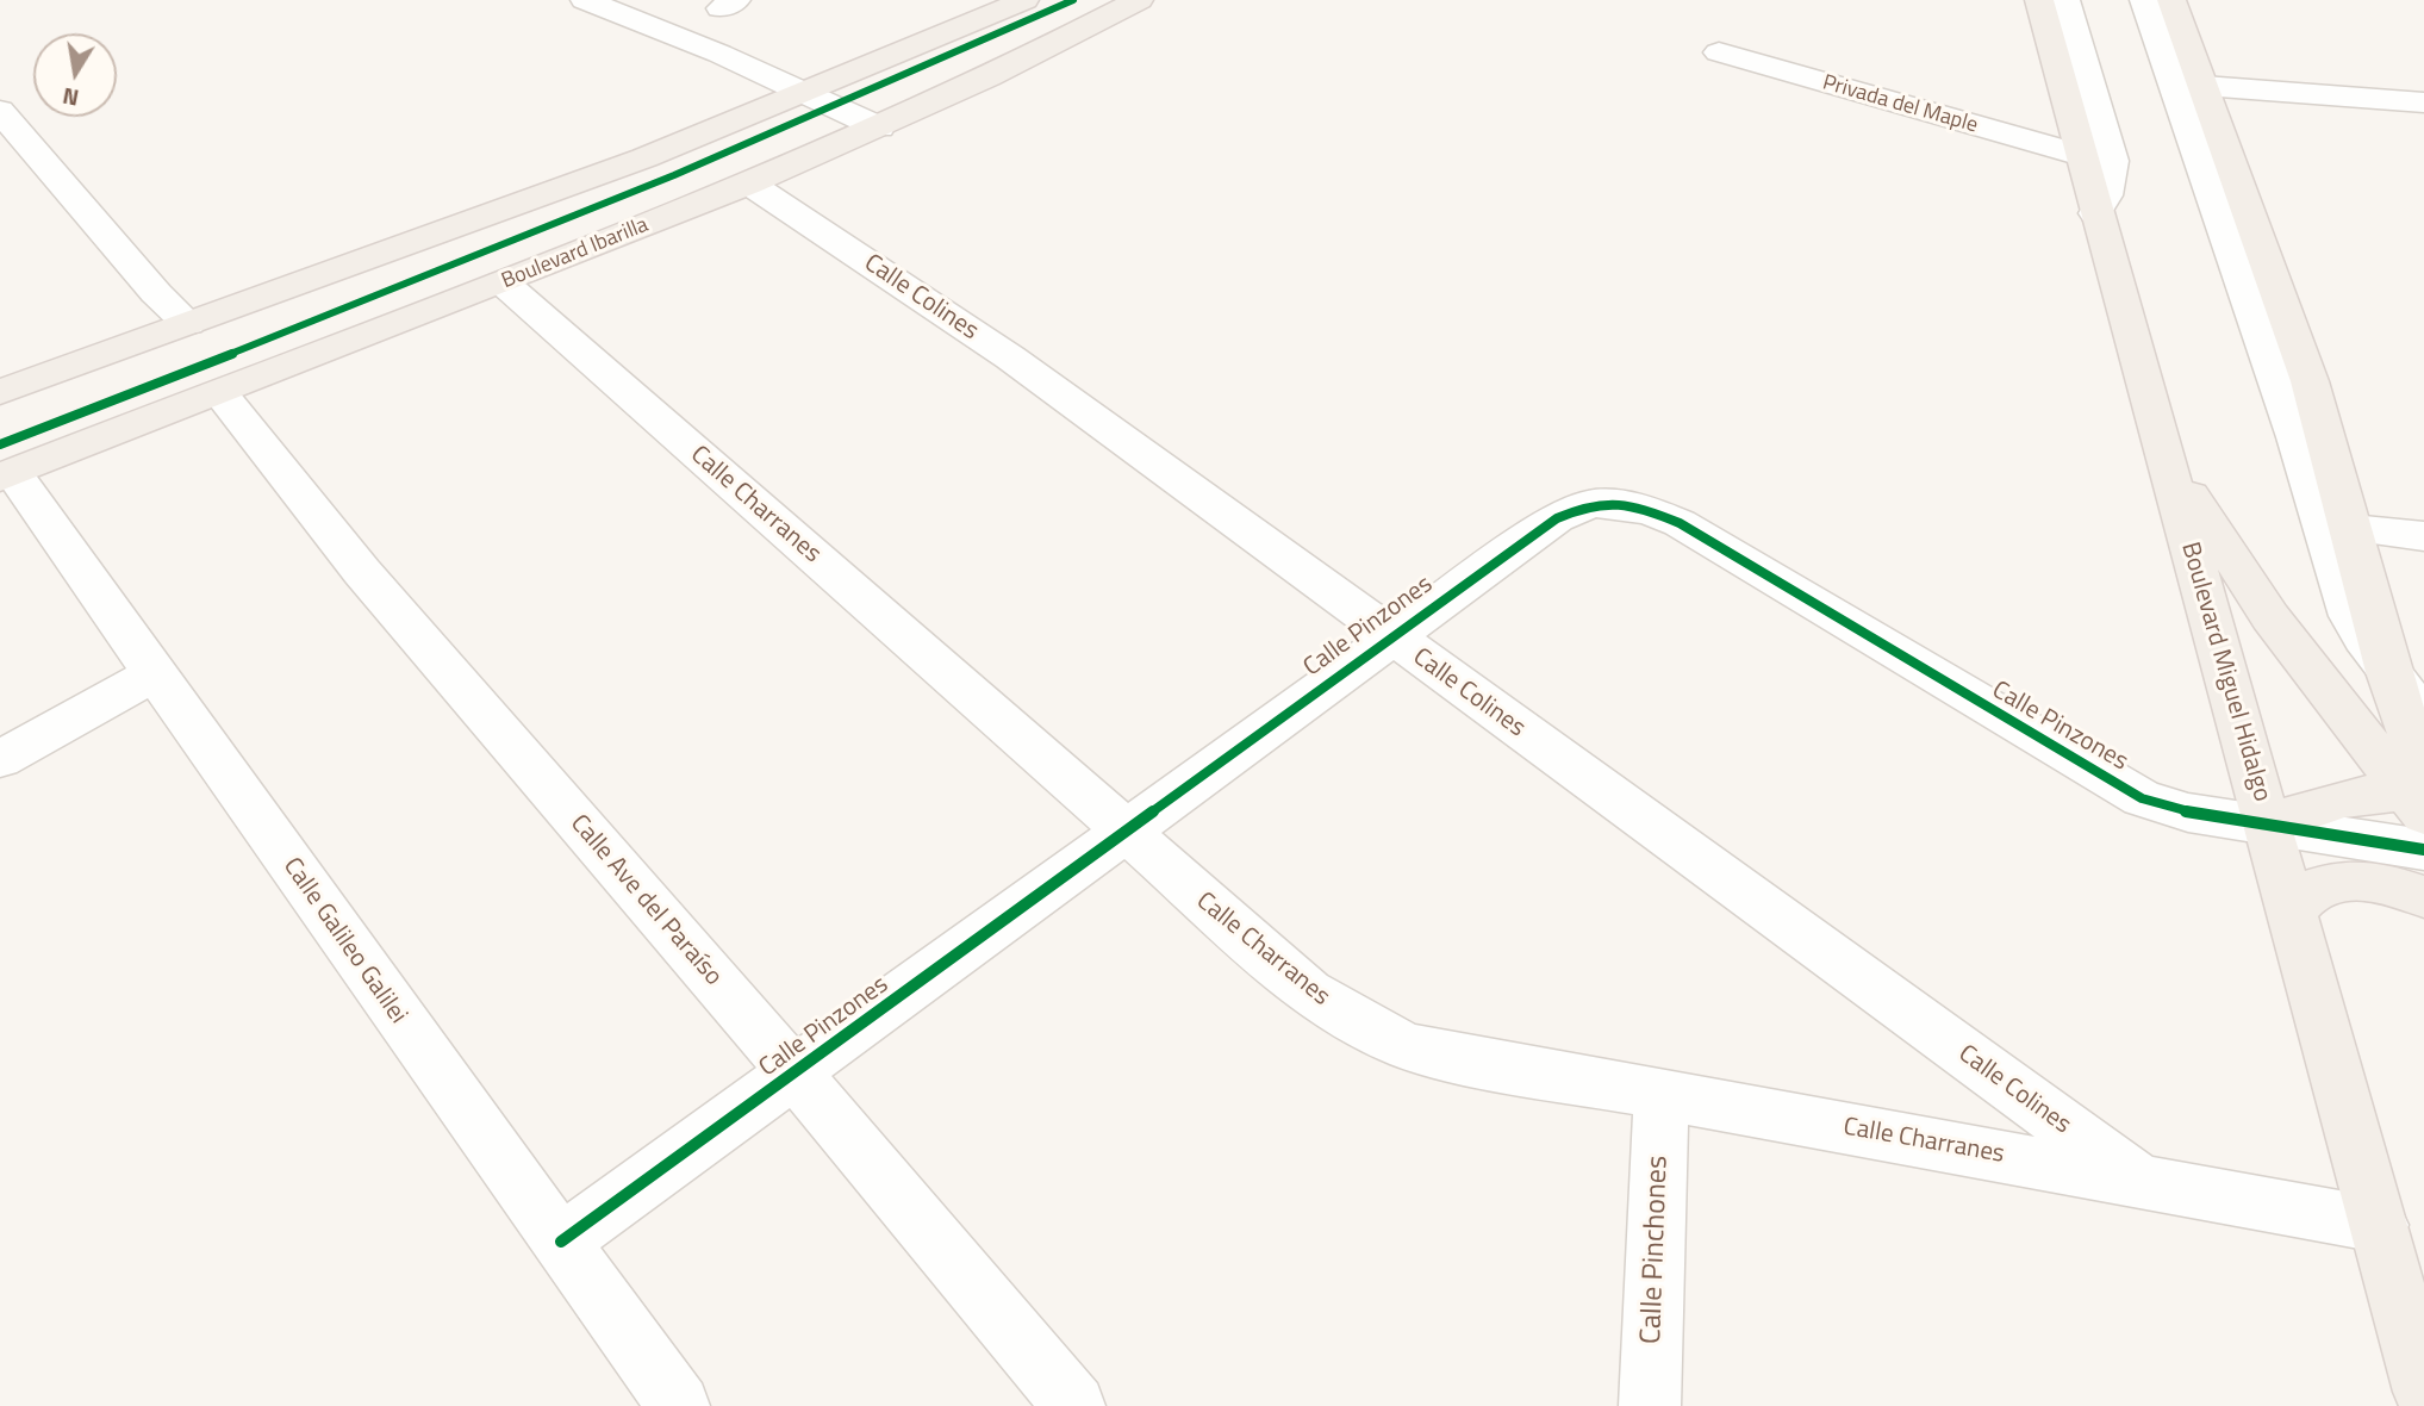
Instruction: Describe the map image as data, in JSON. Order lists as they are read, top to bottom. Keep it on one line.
{"streets":{"main road":["Boulevard Ibarilla","Boulevard Miguel Hidalgo"],"street":["Privada del Maple","Calle Colines","Calle Charranes","Calle Pinzones","Calle Ave del Paraíso","Calle Galileo Galilei","Calle Pinchones"]},"crossings":[["Privada del Maple","Boulevard Miguel Hidalgo"],["Boulevard Ibarilla","Calle Colines"],["Boulevard Ibarilla","Calle Charranes"],["Boulevard Ibarilla","Calle Ave del Paraíso"],["Boulevard Ibarilla","Calle Galileo Galilei"],["Calle Colines","Calle Charranes"],["Calle Colines","Calle Pinzones"],["Calle Charranes","Calle Pinzones"],["Calle Charranes","Boulevard Miguel Hidalgo"],["Calle Charranes","Calle Pinchones"],["Calle Pinzones","Boulevard Miguel Hidalgo"],["Calle Pinzones","Calle Ave del Paraíso"],["Calle Pinzones","Calle Galileo Galilei"]],"north":"bottom"}
